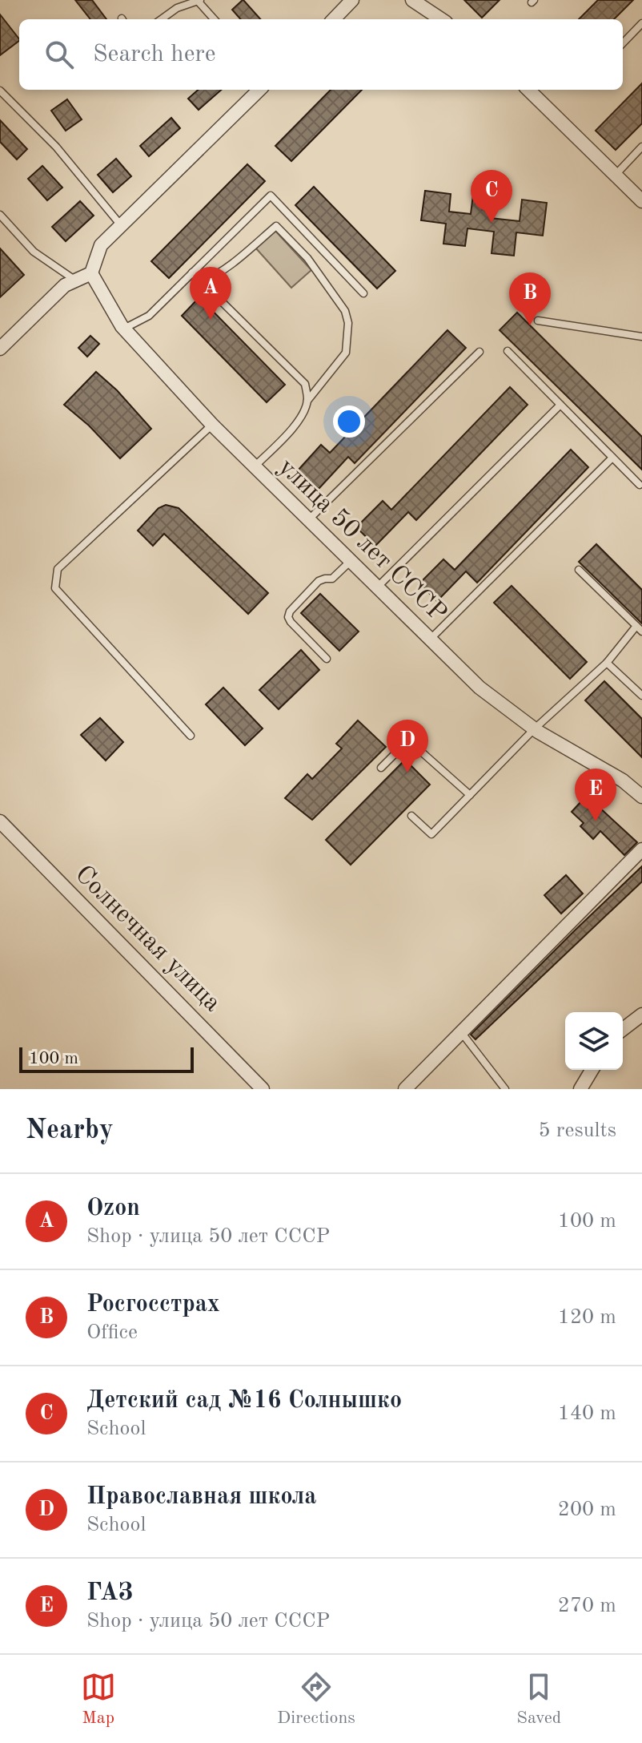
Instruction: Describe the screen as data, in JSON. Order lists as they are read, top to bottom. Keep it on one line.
{"streets":{"street":["улица 50 лет СССР","Солнечная улица"]},"scale_bar":"100 m","page":{"search":"Search here","pins":["C","A","B","D","E"],"scale":"100 m","heading":["Nearby","5 results"],"list":[{"mark":"A","name":"Ozon","note":"Shop · улица 50 лет СССР","value":"100 m"},{"mark":"B","name":"Росгосстрах","note":"Office","value":"120 m"},{"mark":"C","name":"Детский сад №16 Солнышко","note":"School","value":"140 m"},{"mark":"D","name":"Православная школа","note":"School","value":"200 m"},{"mark":"E","name":"ГАЗ","note":"Shop · улица 50 лет СССР","value":"270 m"}],"nav":["Map","Directions","Saved"]}}
